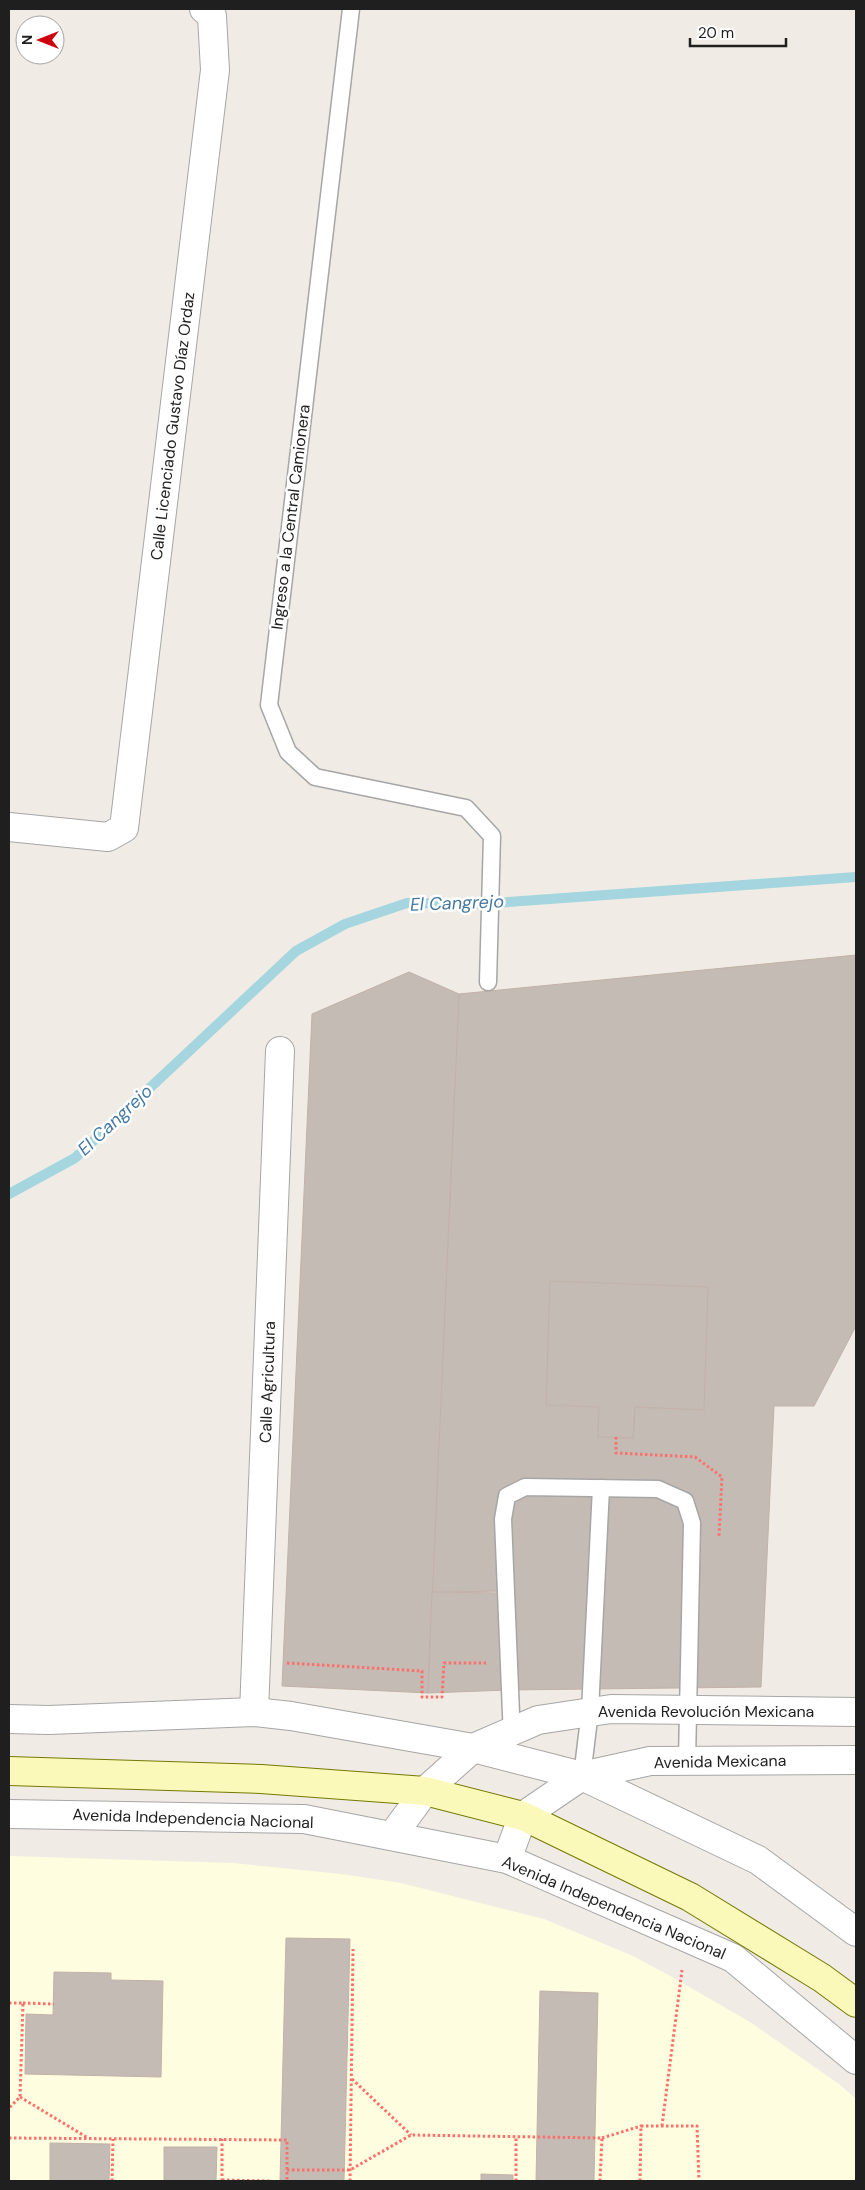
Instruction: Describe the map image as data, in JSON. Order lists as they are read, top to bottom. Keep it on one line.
{"streets":{"main road":["Avenida Independencia Nacional"],"street":["Calle Licenciado Gustavo Díaz Ordaz","Calle Agricultura","Avenida Revolución Mexicana","Avenida Mexicana"],"lane":["Ingreso a la Central Camionera"]},"crossings":[["Avenida Revolución Mexicana","Avenida Independencia Nacional"],["Avenida Mexicana","Avenida Independencia Nacional"]],"water":["El Cangrejo"],"scale_bar":"20 m","north":"left"}
